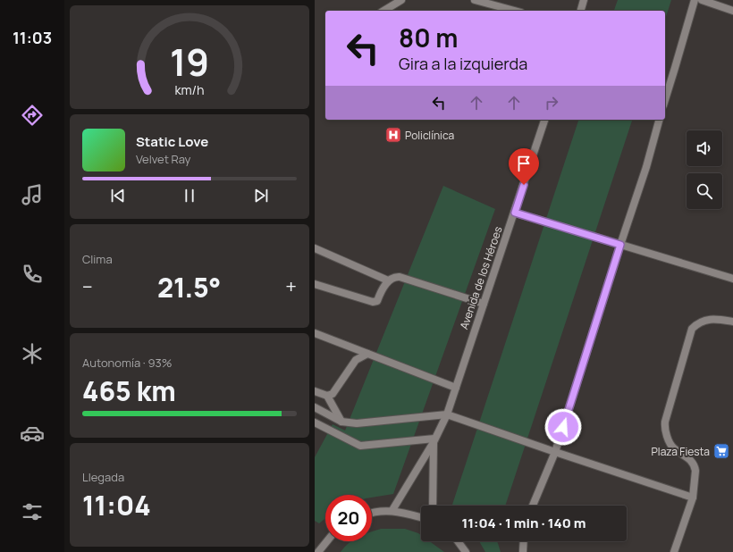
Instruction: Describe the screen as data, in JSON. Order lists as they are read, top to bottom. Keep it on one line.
{"streets":{"street":["Avenida de los Héroes"]},"places":{"hospital":["Policlínica"],"supermarket":["Plaza Fiesta"]},"page":{"tabs":"11:03","turn":["80 m","Gira a la izquierda"],"song":["Static Love","Velvet Ray"],"tile":["Clima",["Autonomía · 93%","465 km"],["Llegada","11:04"]],"heat":["−","21.5°","+"],"limit":"20","trip":"11:04 · 1 min · 140 m","gauge":["19","km/h"]}}
